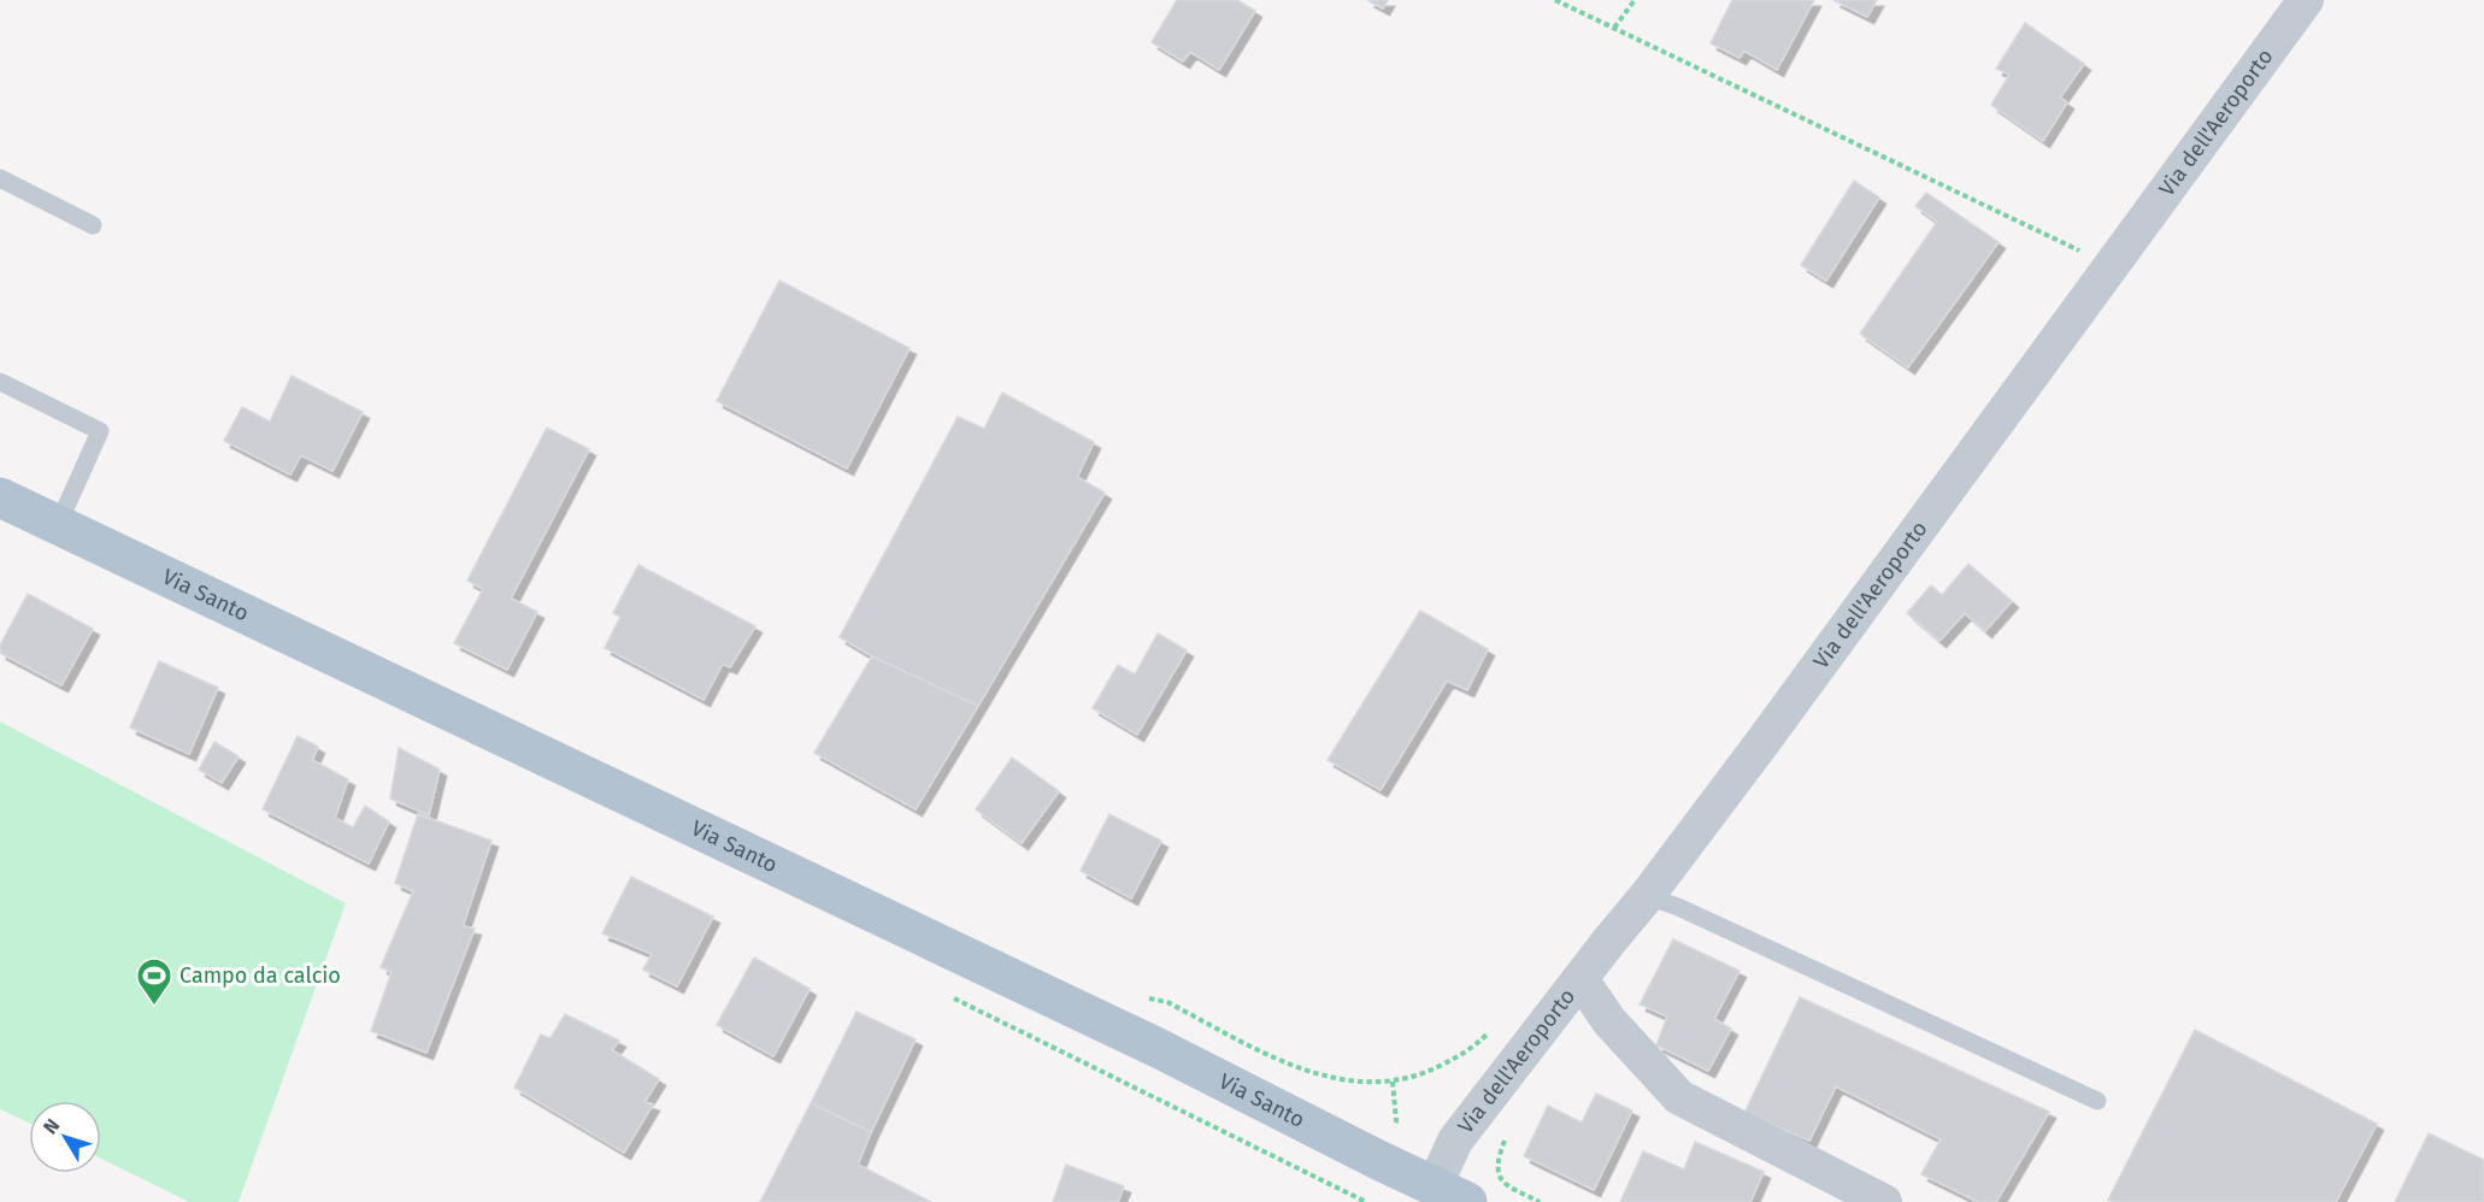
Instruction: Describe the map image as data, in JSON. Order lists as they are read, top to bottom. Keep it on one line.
{"streets":{"main road":["Via Santo"],"street":["Via dell'Aeroporto"]},"crossings":[["Via dell'Aeroporto","Via Santo"]],"places":{"sports":["Campo da calcio"]},"north":"top left"}
